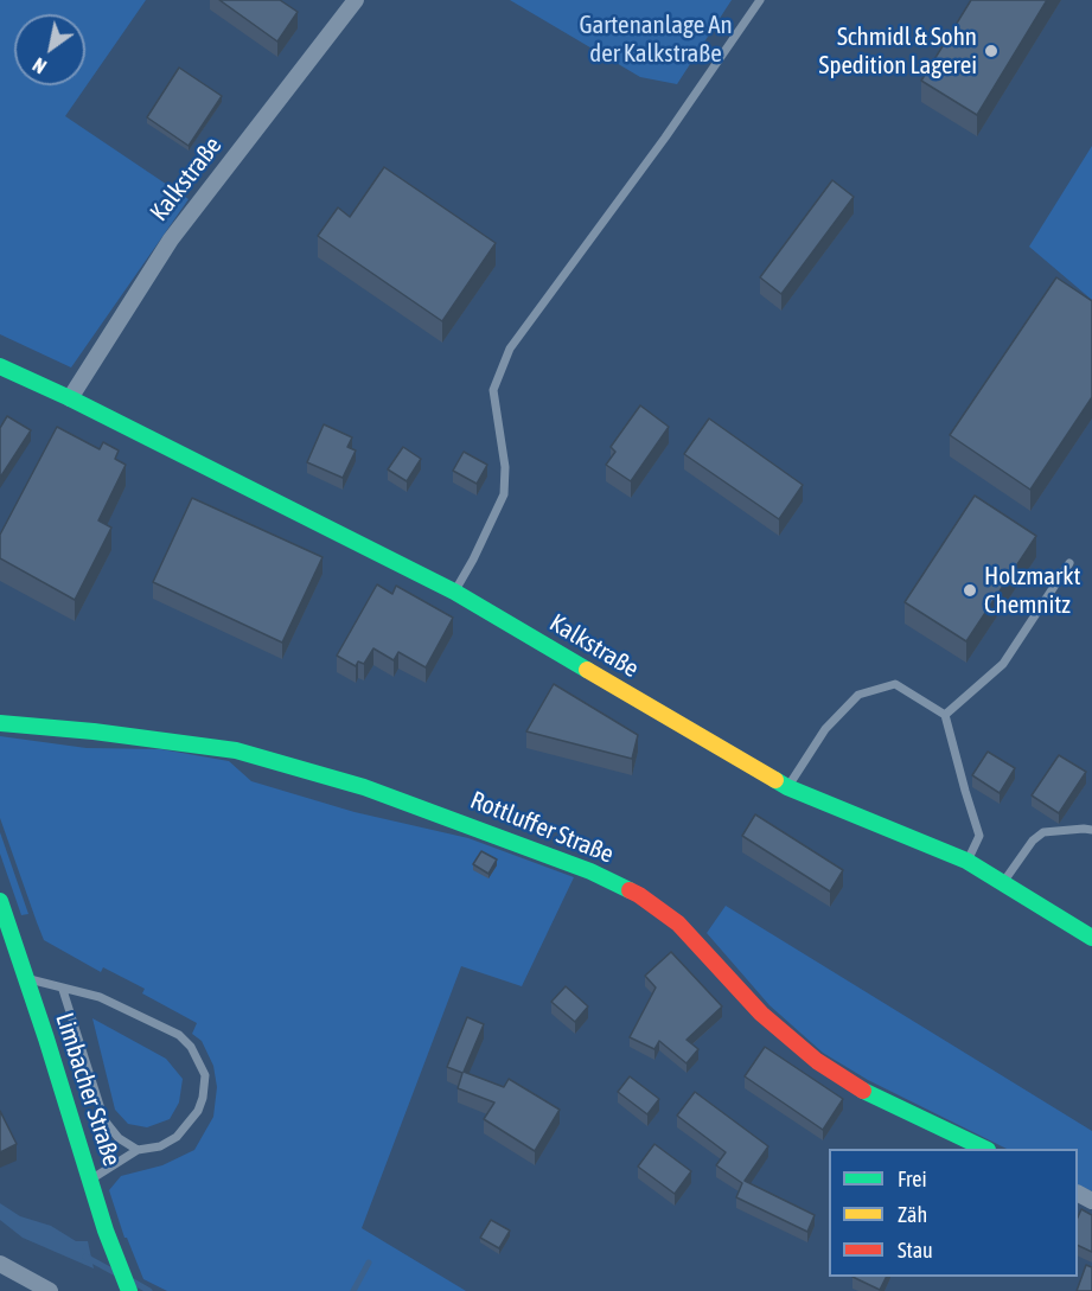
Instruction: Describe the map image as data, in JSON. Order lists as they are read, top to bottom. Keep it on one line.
{"streets":{"street":["Kalkstraße","Rottluffer Straße","Limbacher Straße"]},"parks":["Gartenanlage An der Kalkstraße"],"places":["Schmidl & Sohn Spedition Lagerei","Holzmarkt Chemnitz"],"legend":["Frei","Zäh","Stau"],"north":"bottom left"}
